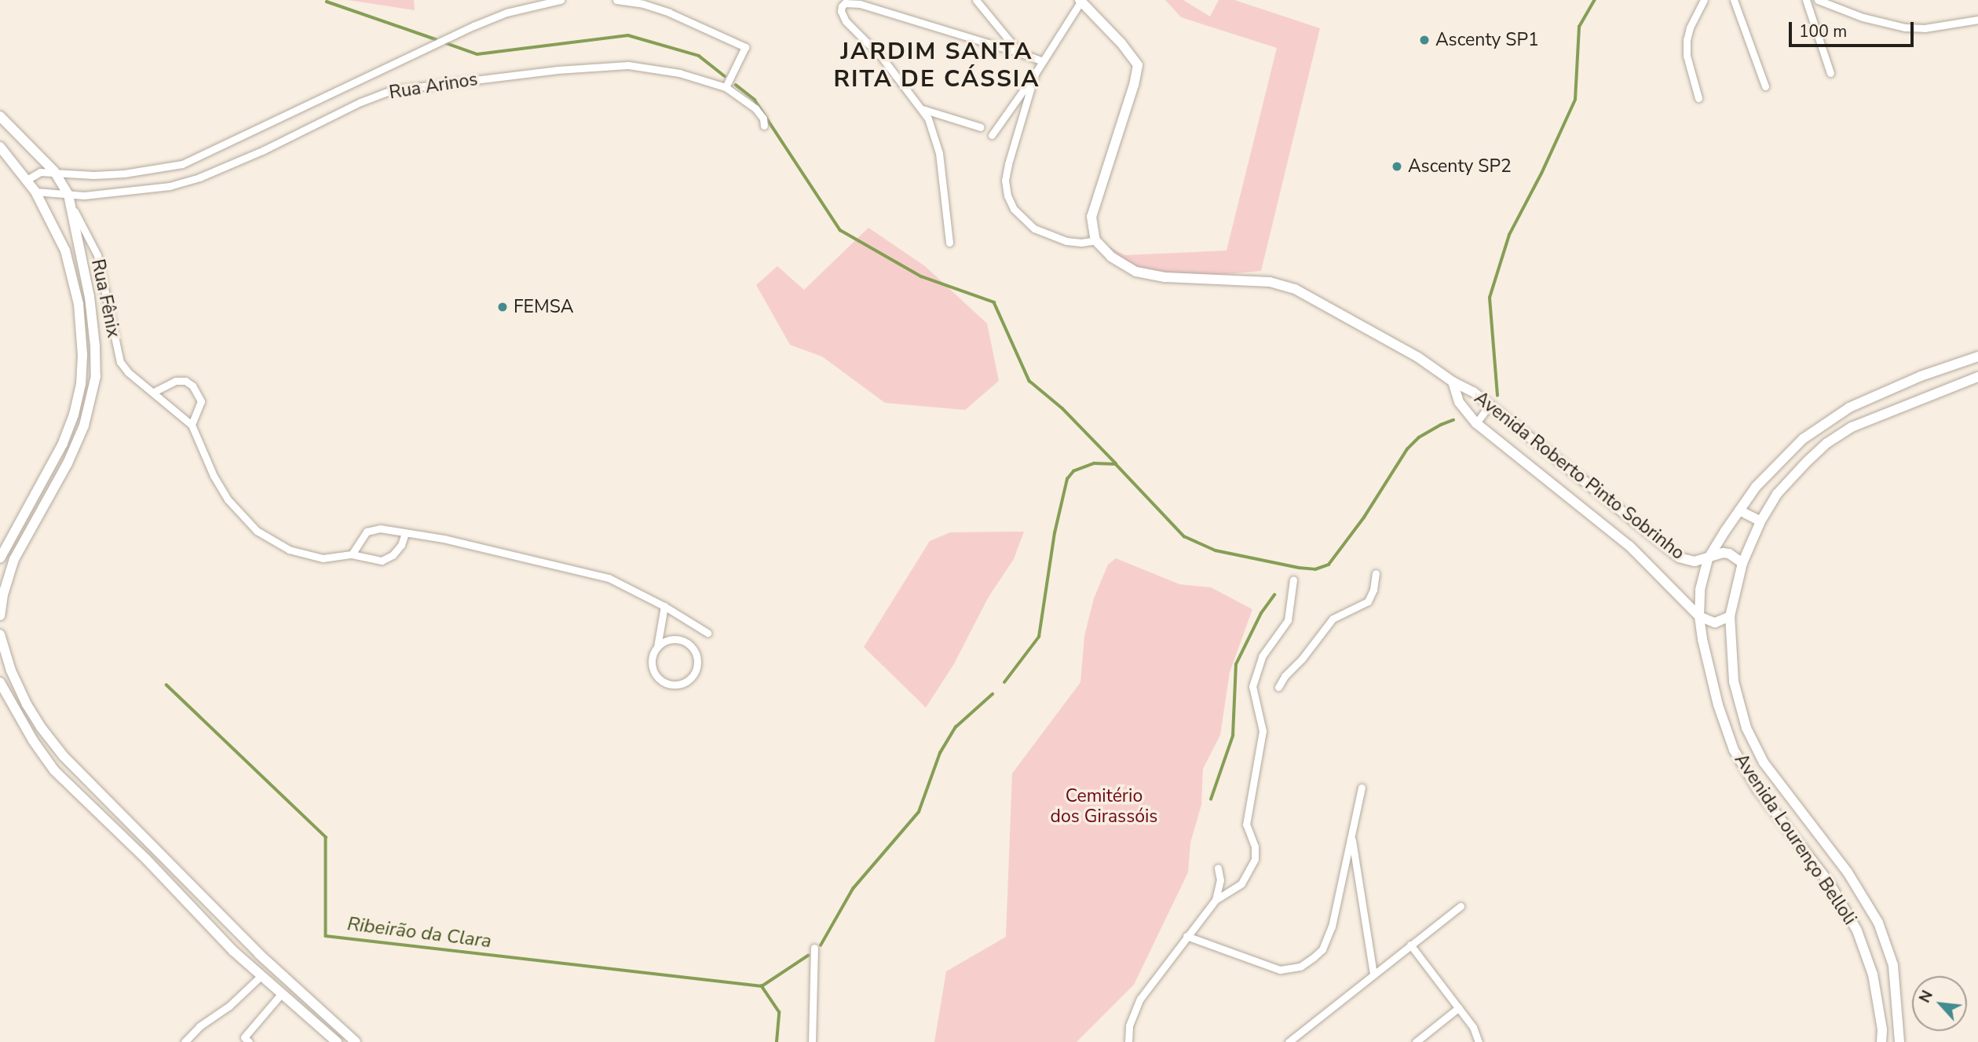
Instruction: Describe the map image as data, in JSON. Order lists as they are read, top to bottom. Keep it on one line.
{"streets":{"street":["Rua Arinos","Rua Fênix","Avenida Roberto Pinto Sobrinho","Avenida Lourenço Belloli"]},"crossings":[["Rua Arinos","Rua Fênix"],["Avenida Roberto Pinto Sobrinho","Avenida Lourenço Belloli"]],"districts":["JARDIM SANTA RITA DE CÁSSIA"],"water":["Ribeirão da Clara"],"parks":["Cemitério dos Girassóis"],"places":["Ascenty SP1","Ascenty SP2","FEMSA"],"scale_bar":"100 m","north":"top left"}
